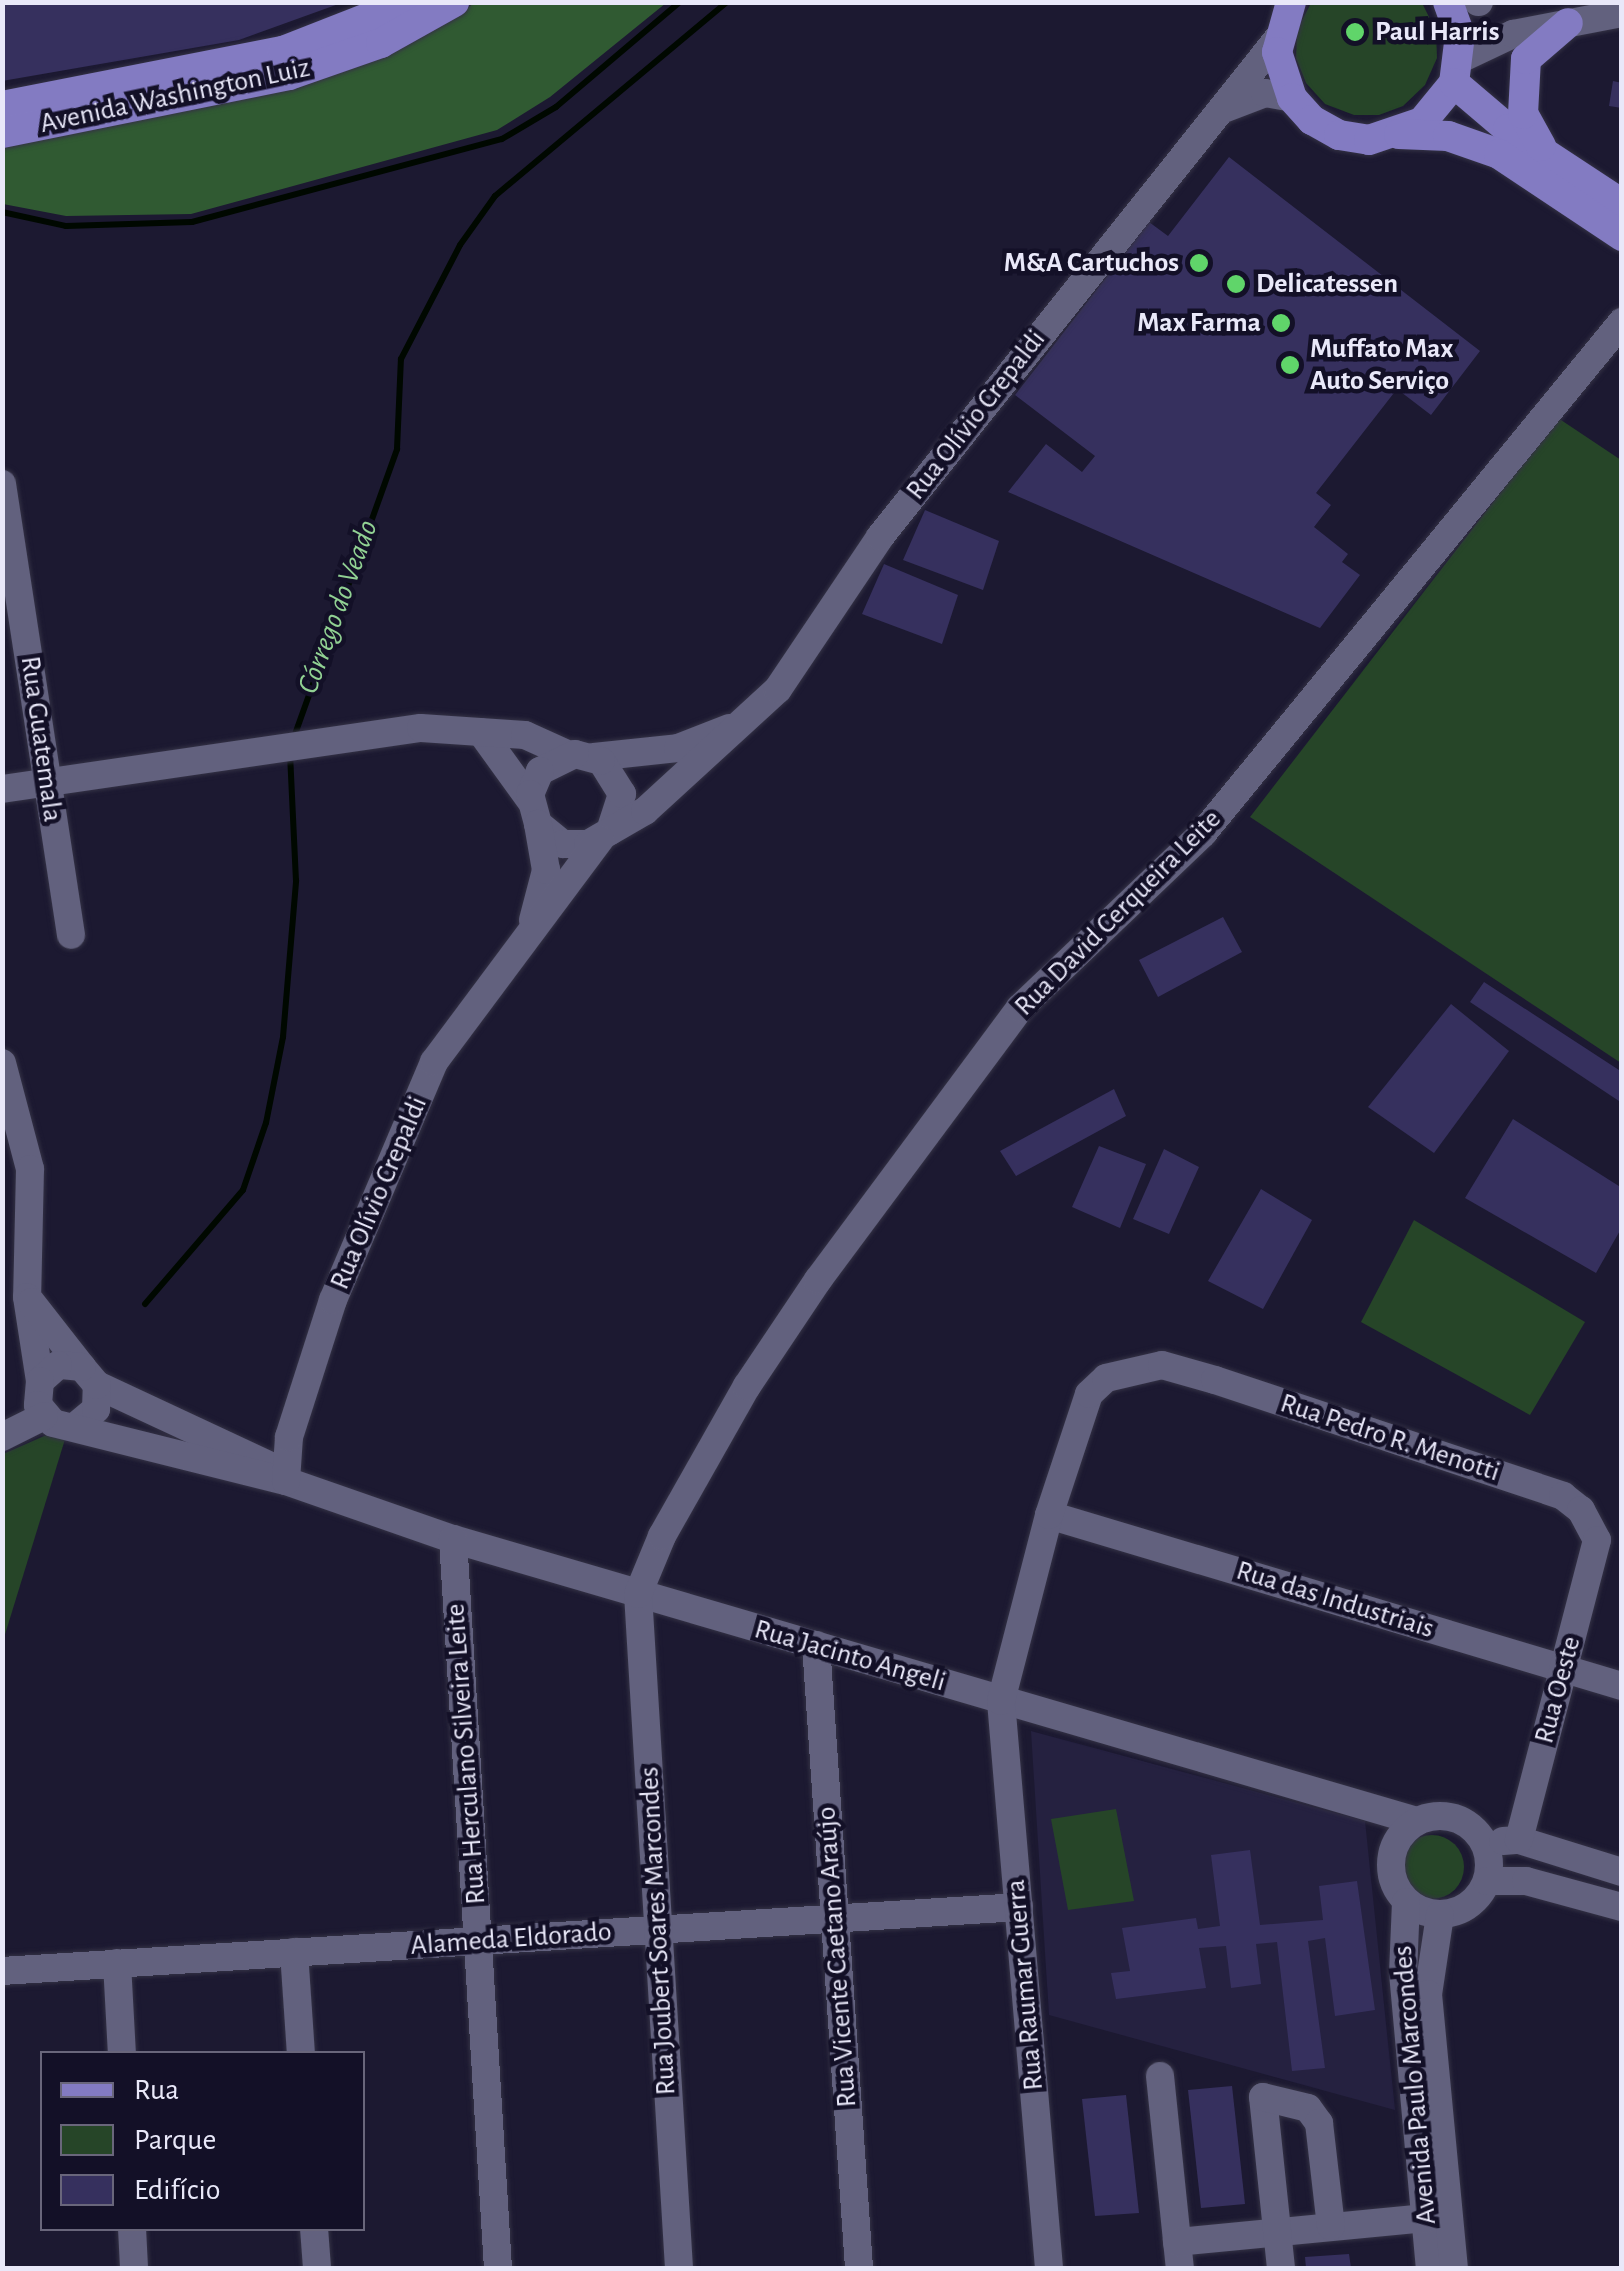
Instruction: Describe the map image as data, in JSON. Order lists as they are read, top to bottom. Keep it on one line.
{"streets":{"main road":["Avenida Washington Luiz"],"street":["Rua Olívio Crepaldi","Rua Guatemala","Rua David Cerqueira Leite","Rua Pedro R. Menotti","Rua das Industriais","Rua Jacinto Angeli","Rua Oeste","Rua Herculano Silveira Leite","Rua Joubert Soares Marcondes","Alameda Eldorado","Rua Vicente Caetano Araújo","Rua Raumar Guerra","Avenida Paulo Marcondes"]},"crossings":[["Rua Olívio Crepaldi","Rua Jacinto Angeli"],["Rua David Cerqueira Leite","Rua Jacinto Angeli"],["Rua David Cerqueira Leite","Rua Joubert Soares Marcondes"],["Rua Pedro R. Menotti","Rua Oeste"],["Rua Pedro R. Menotti","Rua Raumar Guerra"],["Rua das Industriais","Rua Oeste"],["Rua das Industriais","Rua Raumar Guerra"],["Rua Jacinto Angeli","Rua Herculano Silveira Leite"],["Rua Jacinto Angeli","Rua Joubert Soares Marcondes"],["Rua Jacinto Angeli","Rua Vicente Caetano Araújo"],["Rua Jacinto Angeli","Rua Raumar Guerra"],["Rua Jacinto Angeli","Avenida Paulo Marcondes"],["Rua Herculano Silveira Leite","Alameda Eldorado"],["Rua Joubert Soares Marcondes","Alameda Eldorado"],["Alameda Eldorado","Rua Vicente Caetano Araújo"],["Alameda Eldorado","Rua Raumar Guerra"]],"water":["Córrego do Veado"],"places":["Paul Harris","M&A Cartuchos","Delicatessen","Max Farma","Muffato Max Auto Serviço"],"legend":["Rua","Parque","Edifício"]}
